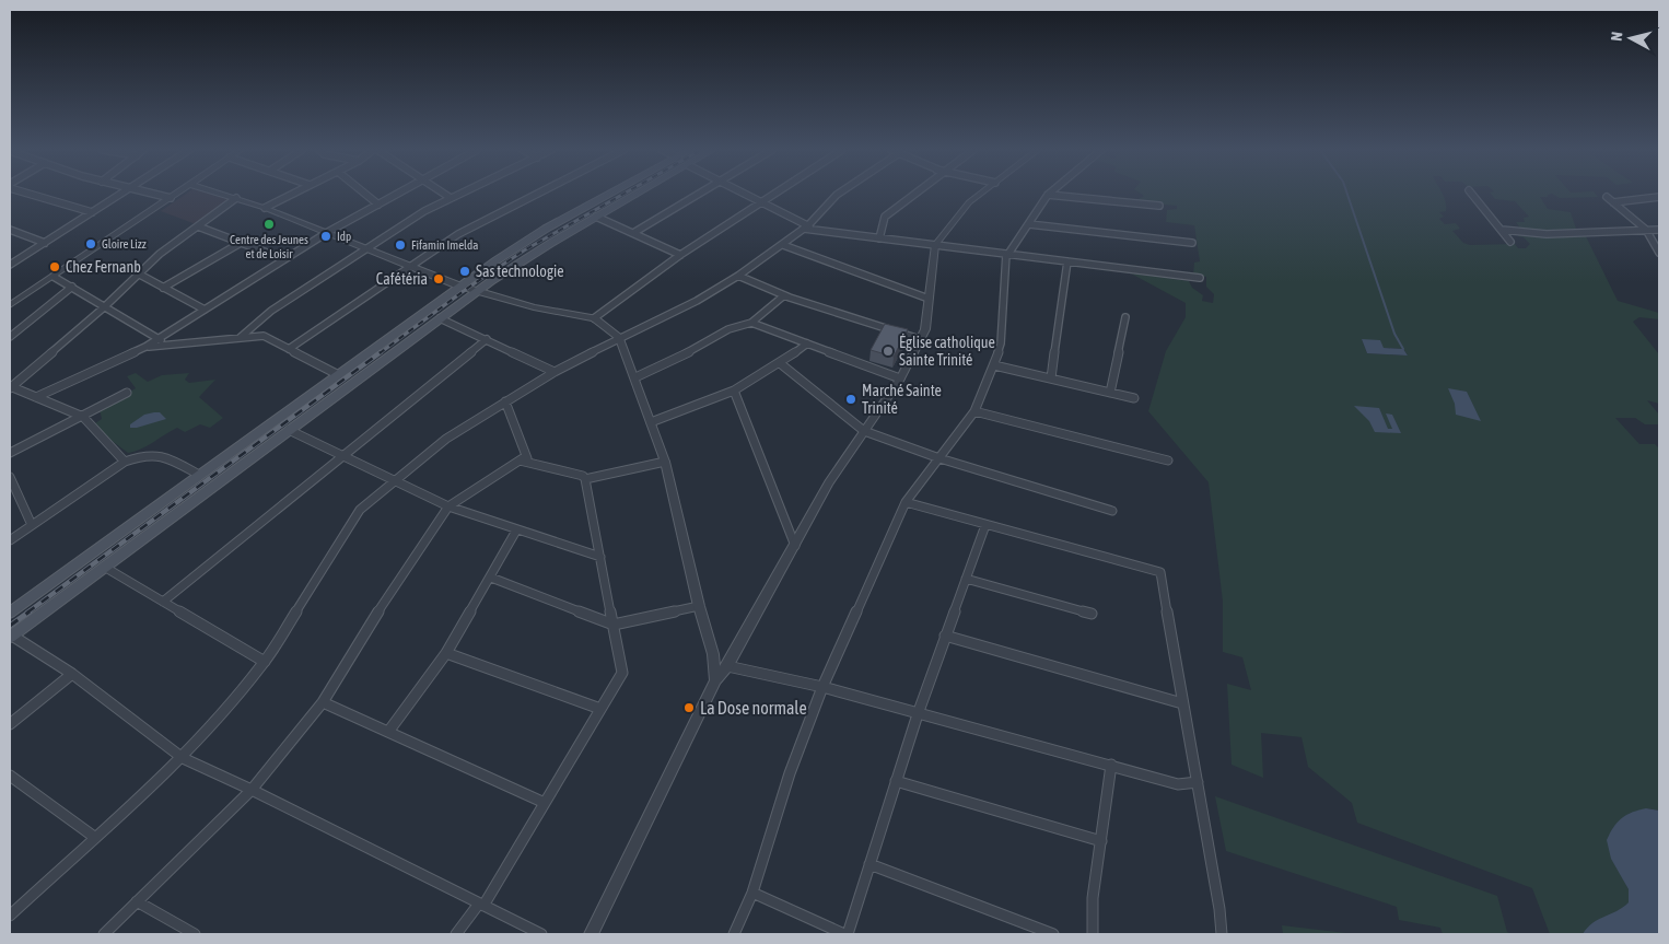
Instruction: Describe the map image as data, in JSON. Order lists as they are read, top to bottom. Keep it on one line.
{"places":["Centre des Jeunes et de Loisir","Idp","Gloire Lizz","Fifamin Imelda","Chez Fernanb","Sas technologie","Cafétéria","Église catholique Sainte Trinité","Marché Sainte Trinité","La Dose normale"],"north":"left"}
